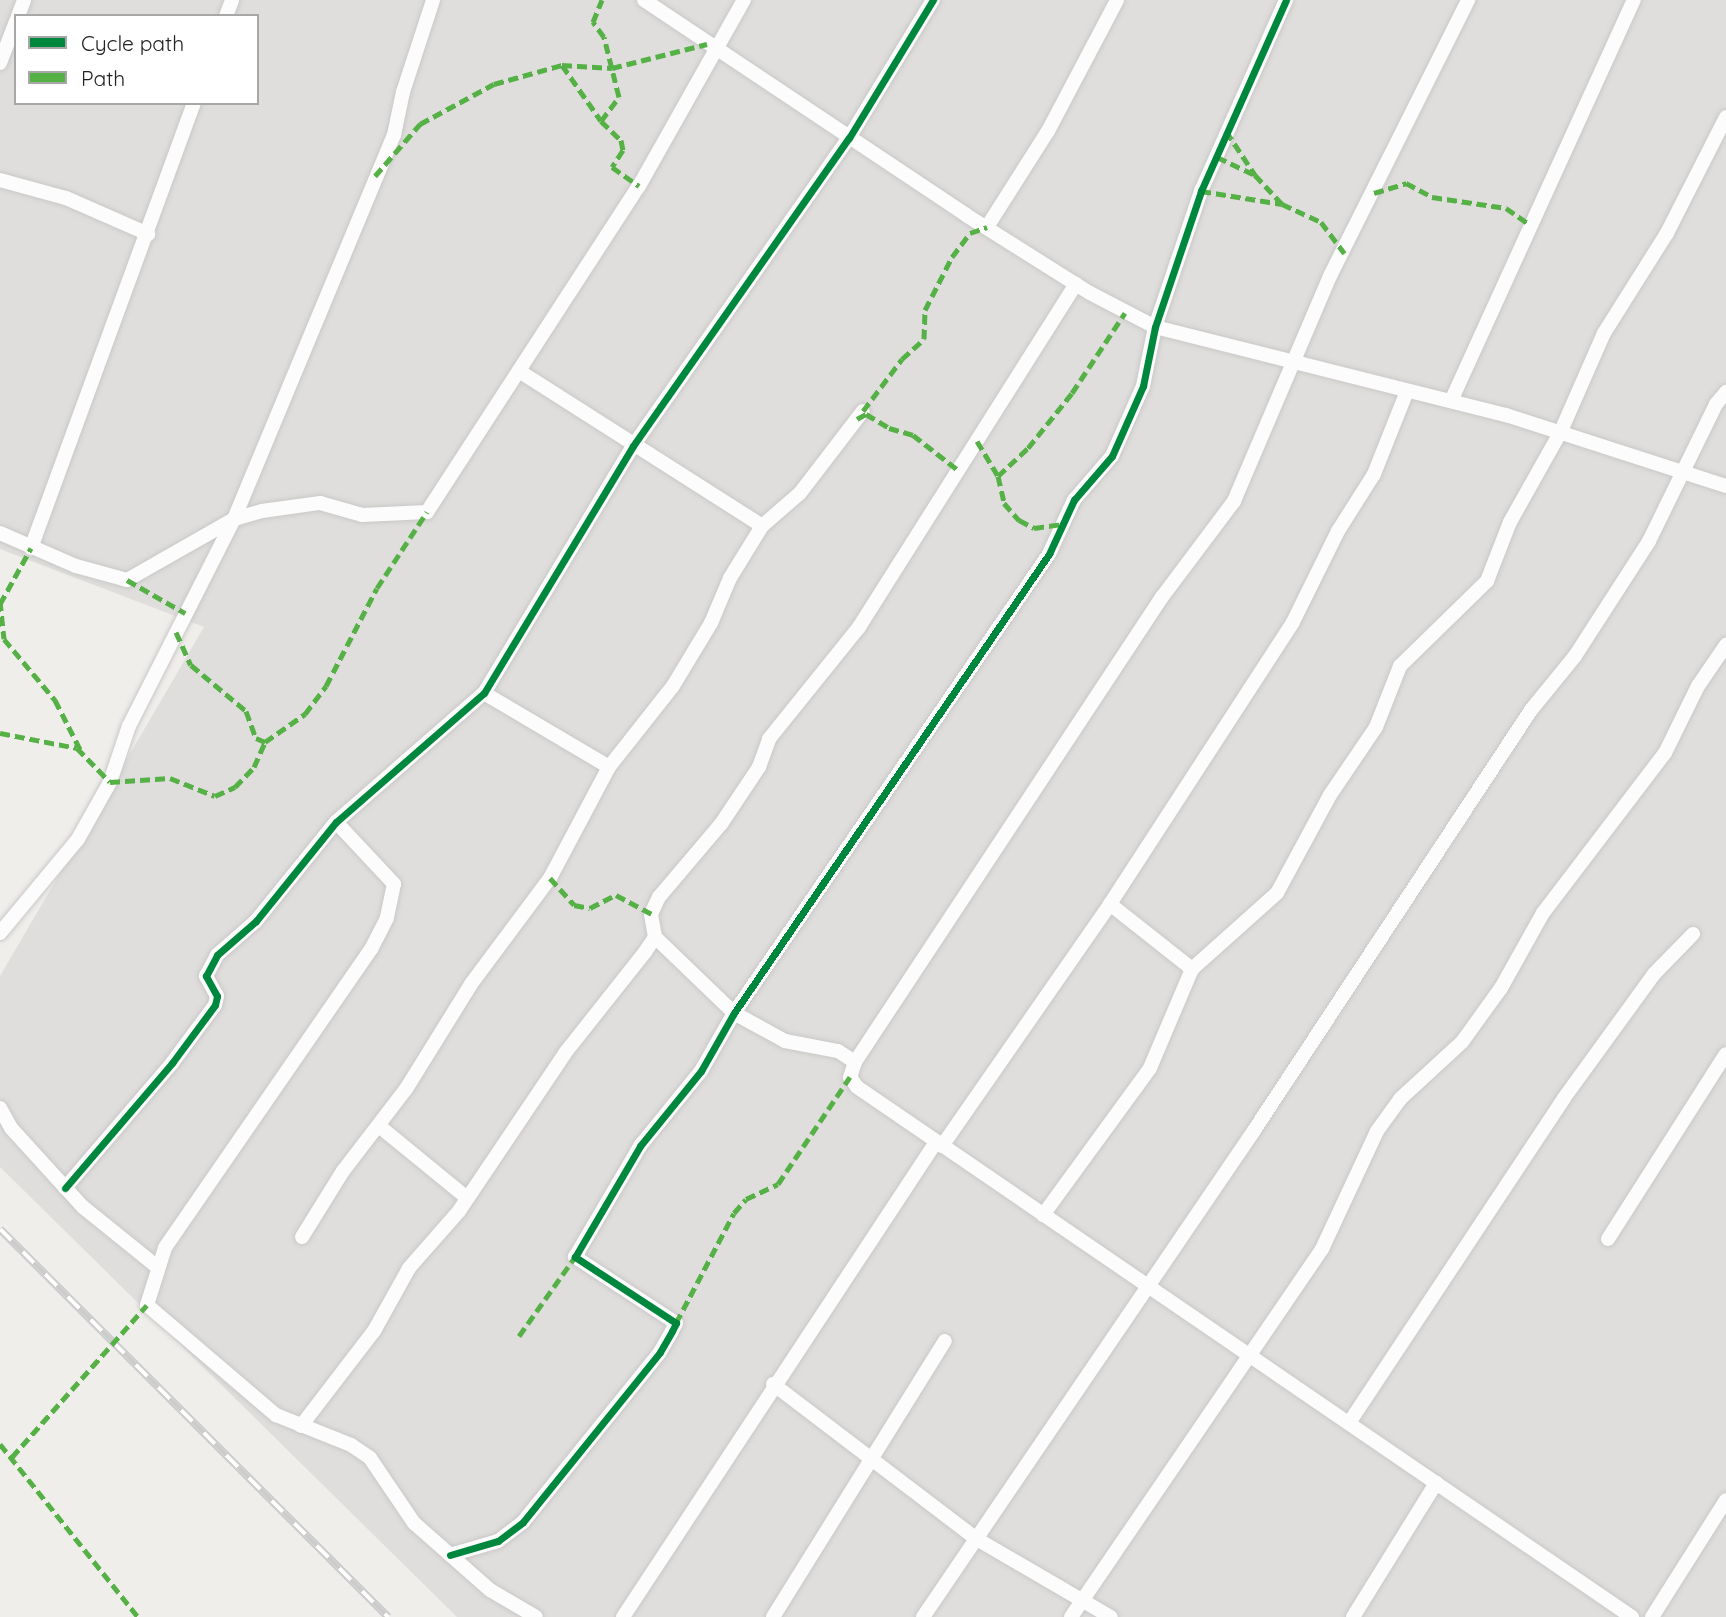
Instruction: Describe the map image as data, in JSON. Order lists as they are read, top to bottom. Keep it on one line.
{"legend":["Cycle path","Path"]}
